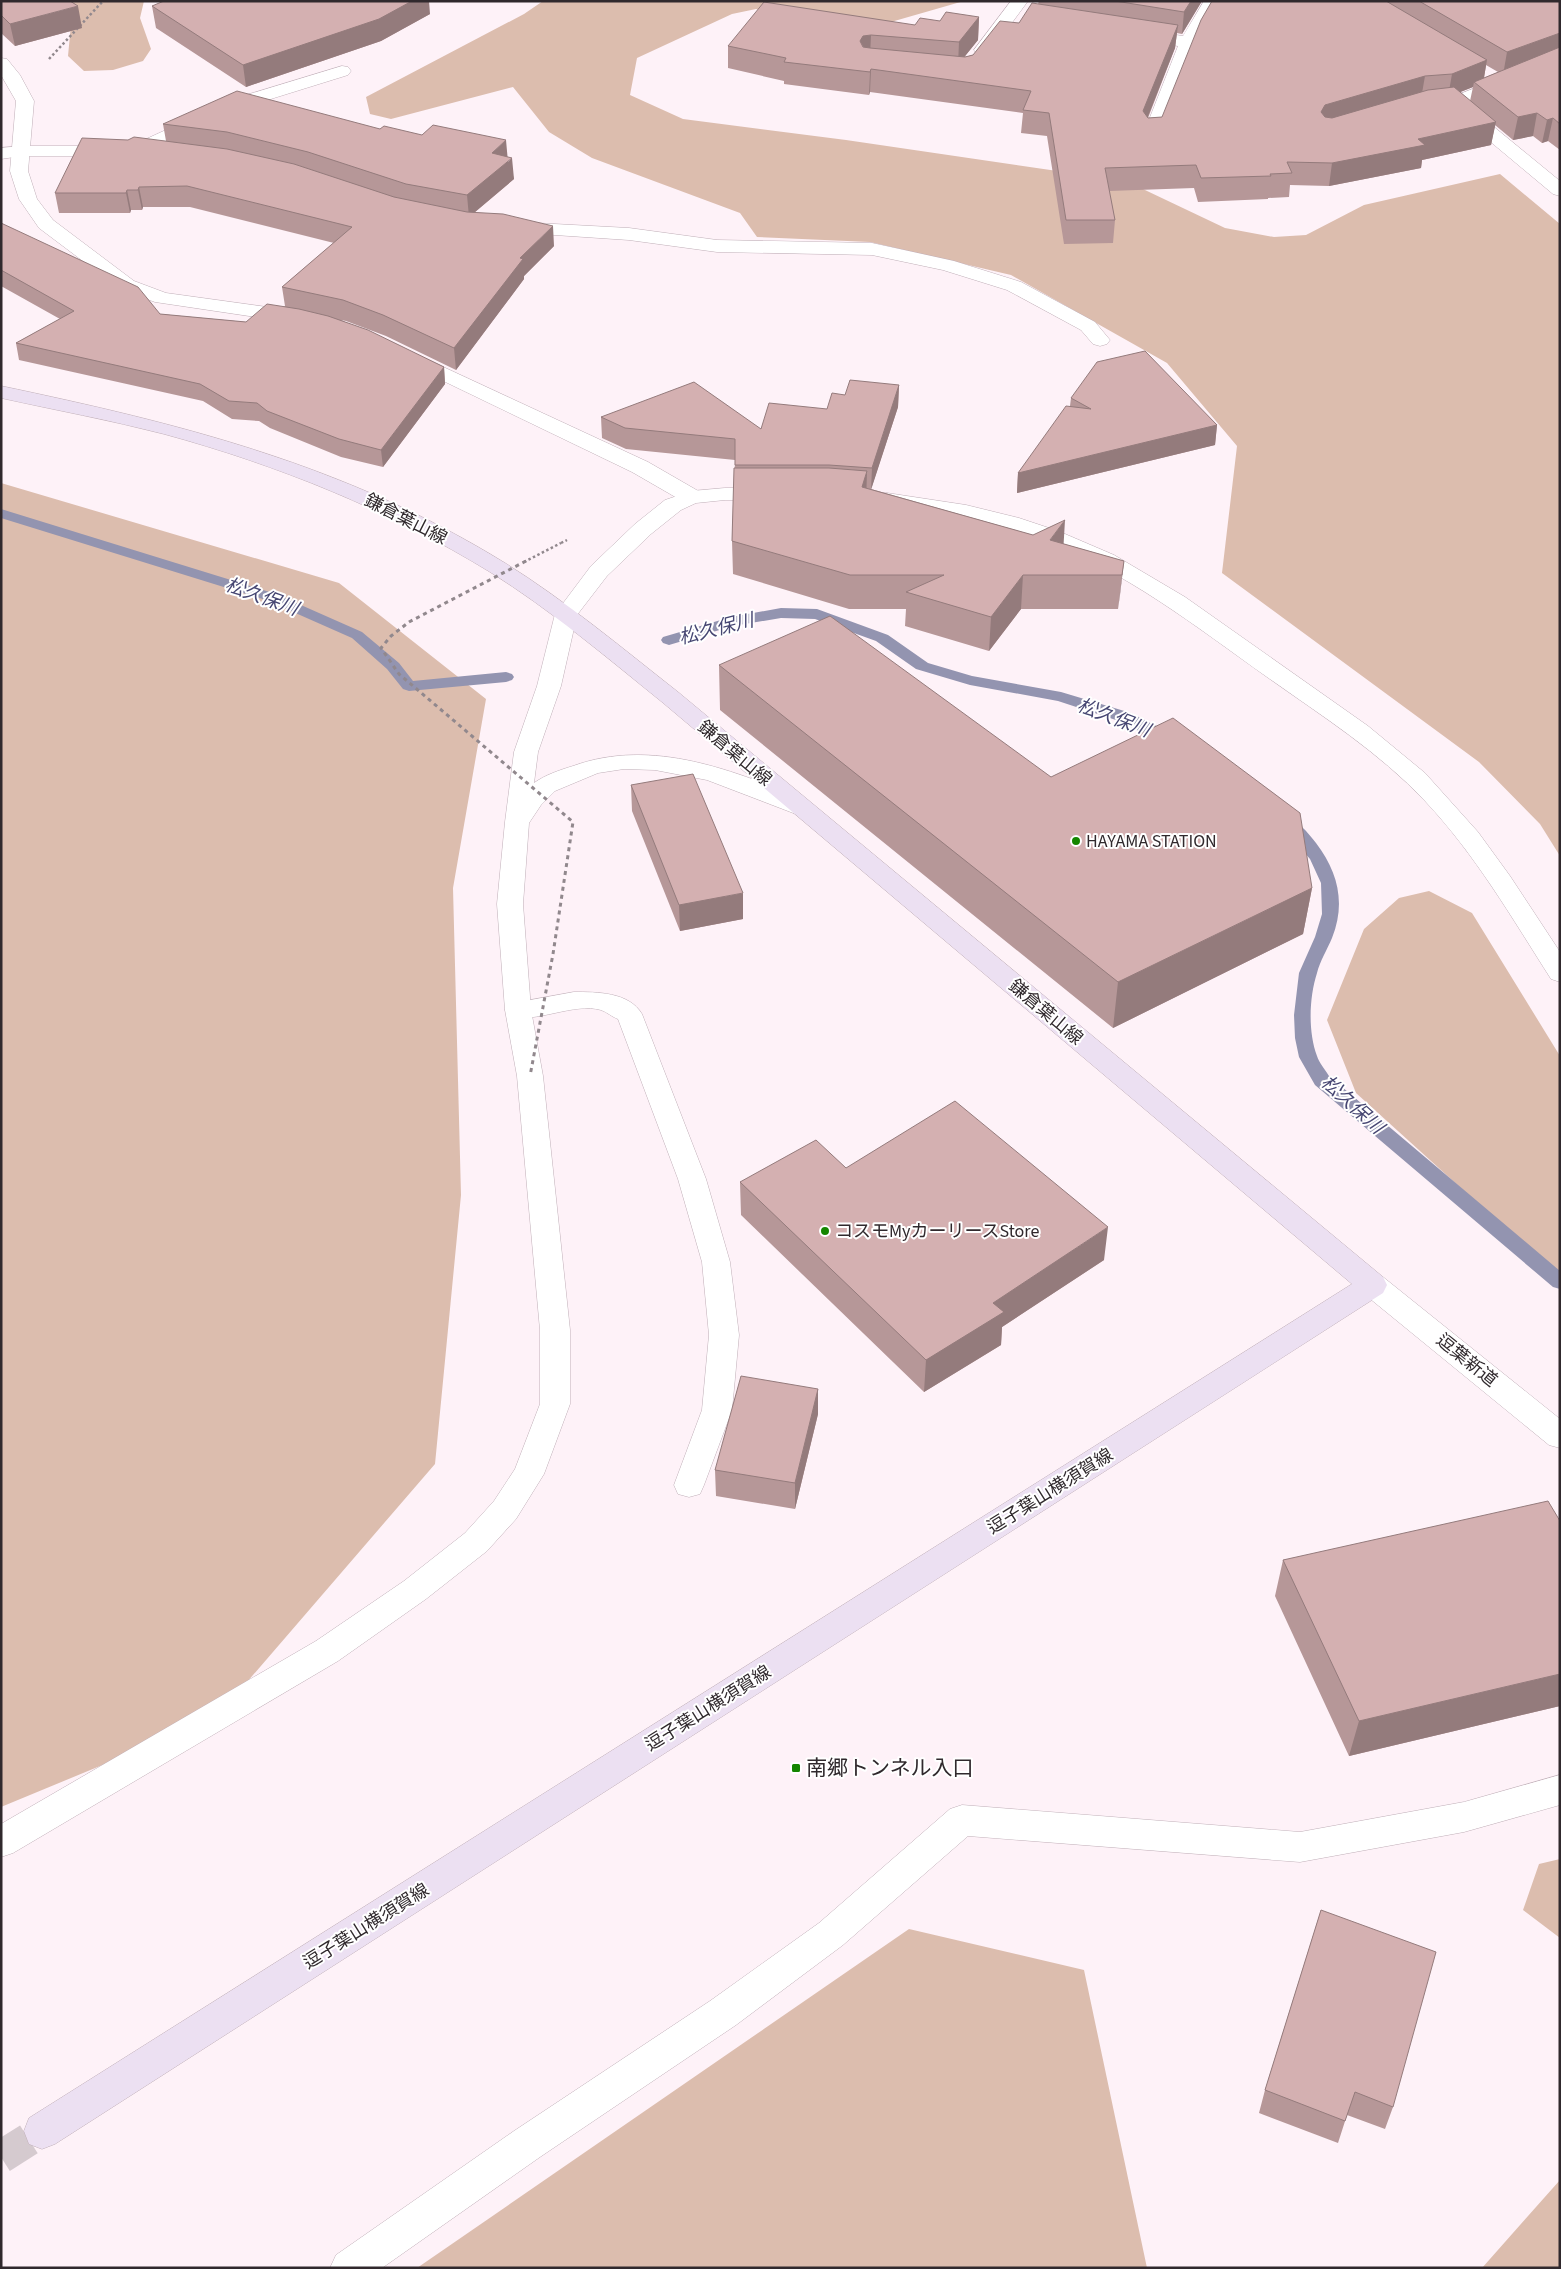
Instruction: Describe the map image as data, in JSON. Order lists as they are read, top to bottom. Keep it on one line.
{"streets":{"main road":["鎌倉葉山線","逗子葉山横須賀線"],"street":["逗葉新道"]},"crossings":[["鎌倉葉山線","逗葉新道"],["鎌倉葉山線","逗子葉山横須賀線"],["逗葉新道","逗子葉山横須賀線"]],"water":["松久保川"],"places":{"other":["HAYAMA STATION","コスモMyカーリースStore"],"transit":["南郷トンネル入口"]}}
